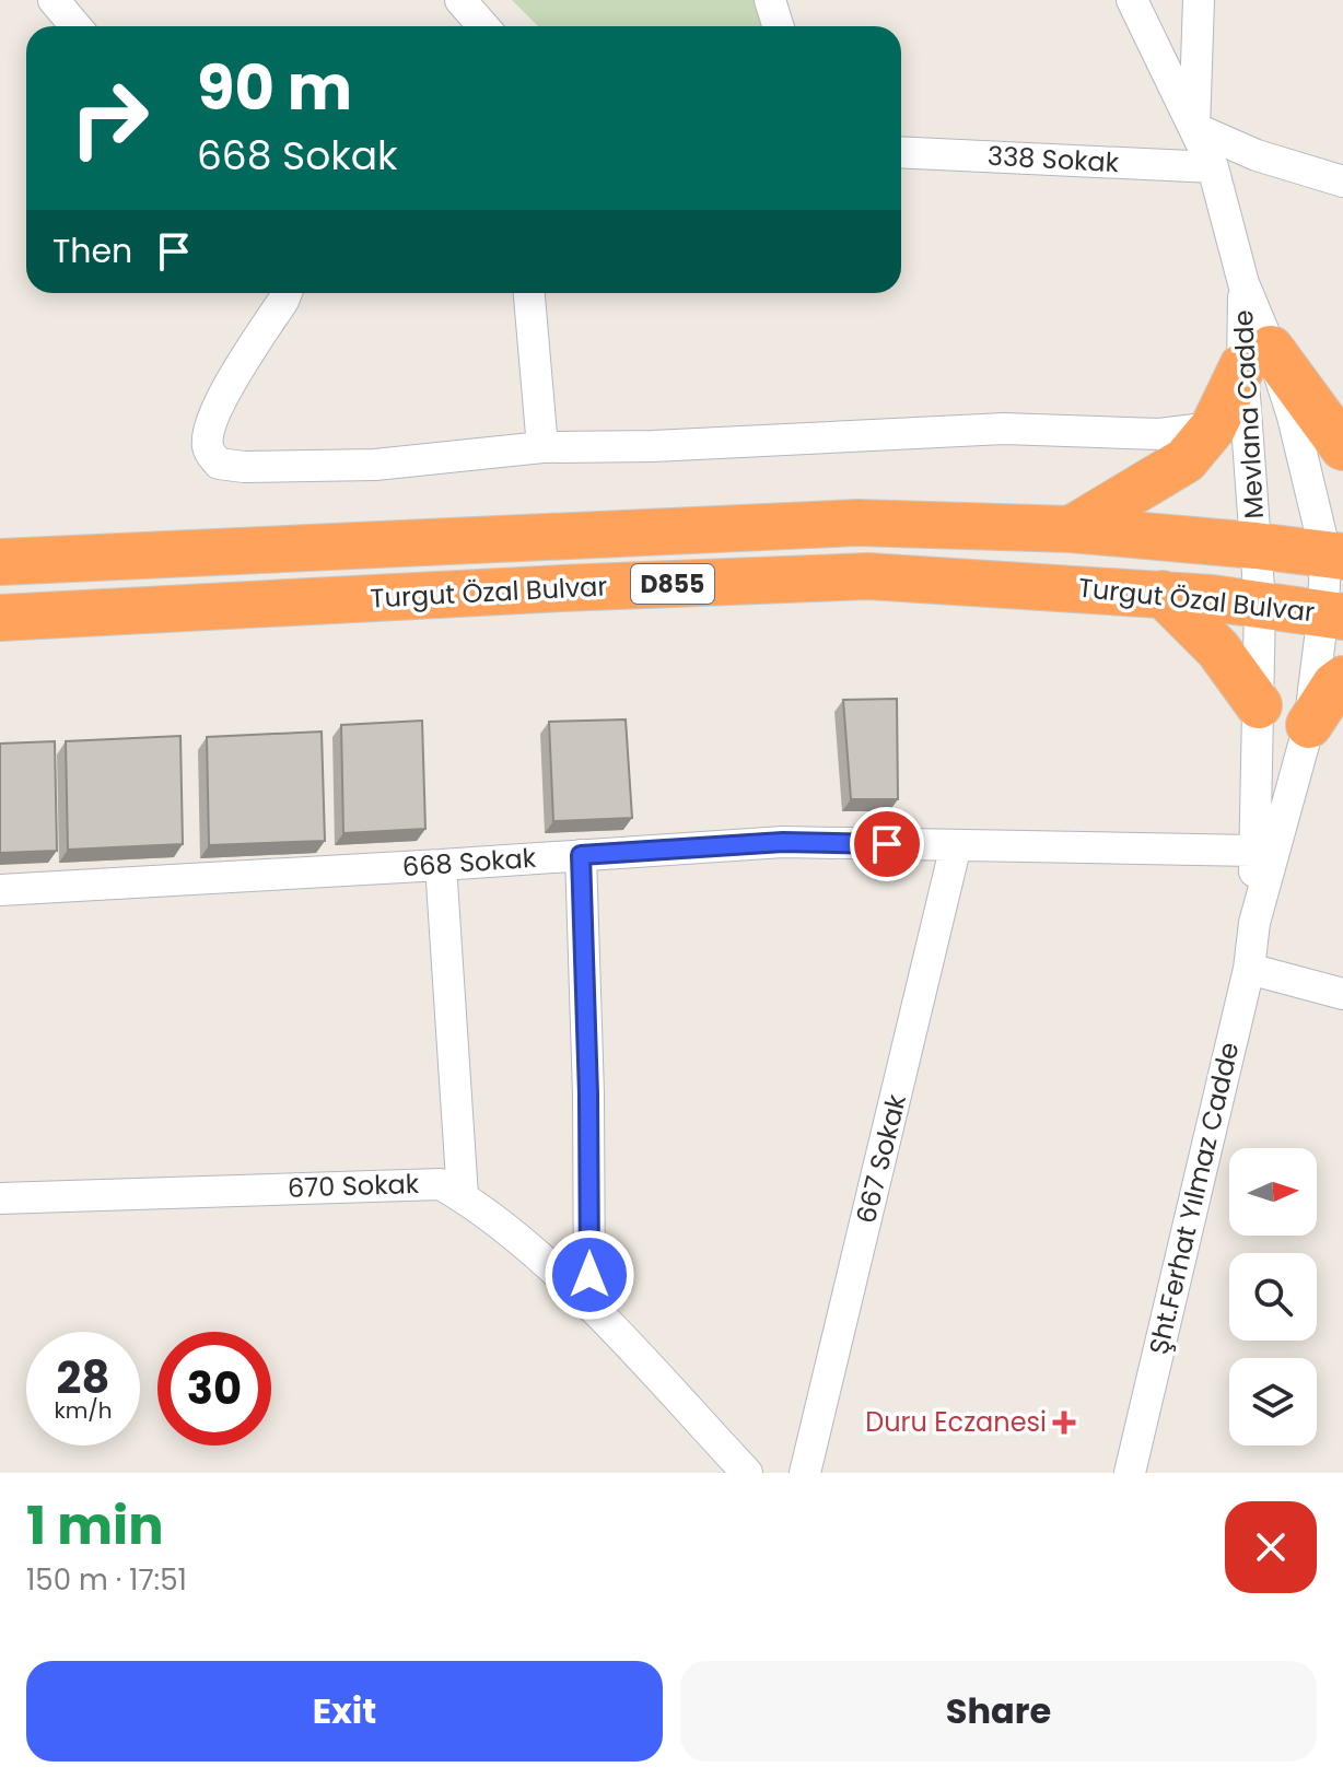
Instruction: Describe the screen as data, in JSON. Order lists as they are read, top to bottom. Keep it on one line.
{"streets":{"highway":["D855","Turgut Özal Bulvar"],"street":["338 Sokak","Mevlana Cadde","668 Sokak","667 Sokak","670 Sokak","Şht.Ferhat Yılmaz Cadde"]},"crossings":[["338 Sokak","Mevlana Cadde"],["Mevlana Cadde","Turgut Özal Bulvar"],["Mevlana Cadde","Şht.Ferhat Yılmaz Cadde"],["Turgut Özal Bulvar","Şht.Ferhat Yılmaz Cadde"],["668 Sokak","667 Sokak"],["668 Sokak","Şht.Ferhat Yılmaz Cadde"]],"places":{"health":["Duru Eczanesi"]},"north":"right","page":{"turn":["90 m","668 Sokak"],"then":"Then","speed":"28 km/h","limit":"30","heading":["1 min","150 m · 17:51"],"buttons":["Exit","Share"]}}
